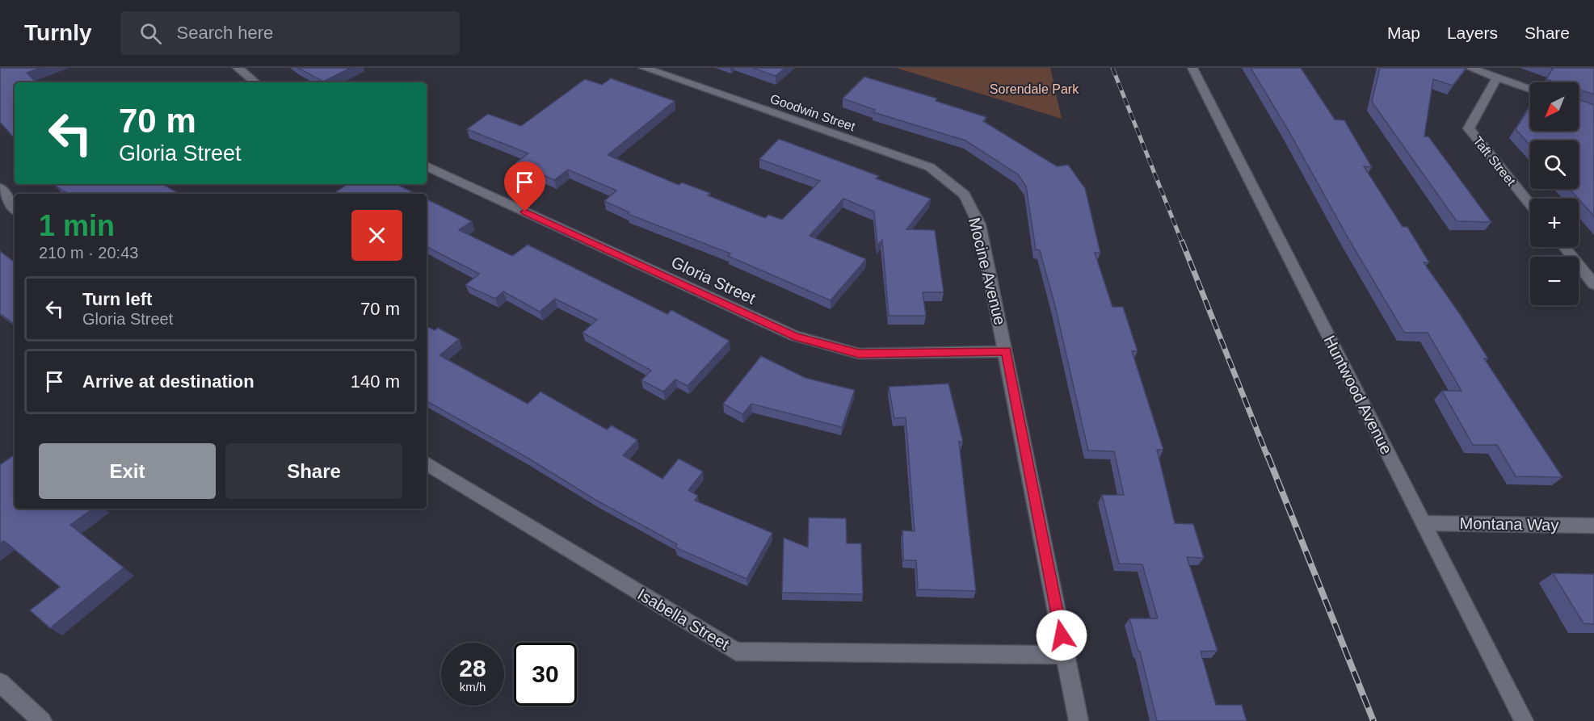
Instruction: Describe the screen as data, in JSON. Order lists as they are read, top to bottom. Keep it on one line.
{"streets":{"street":["Goodwin Street","Taft Street","Mocine Avenue","Gloria Street","Huntwood Avenue","Montana Way","Isabella Street"]},"crossings":[["Goodwin Street","Mocine Avenue"],["Mocine Avenue","Gloria Street"],["Mocine Avenue","Isabella Street"],["Huntwood Avenue","Montana Way"]],"parks":["Sorendale Park"],"north":"bottom left","page":{"header":"Turnly","search":"Search here","nav":["Map","Layers","Share"],"map_buttons":["+","−"],"turn":["70 m","Gloria Street"],"heading":["1 min","210 m · 20:43"],"list":[{"name":"Turn left","note":"Gloria Street","value":"70 m"},{"name":"Arrive at destination","value":"140 m"}],"buttons":["Exit","Share"],"speed":"28 km/h","limit":"30"}}
